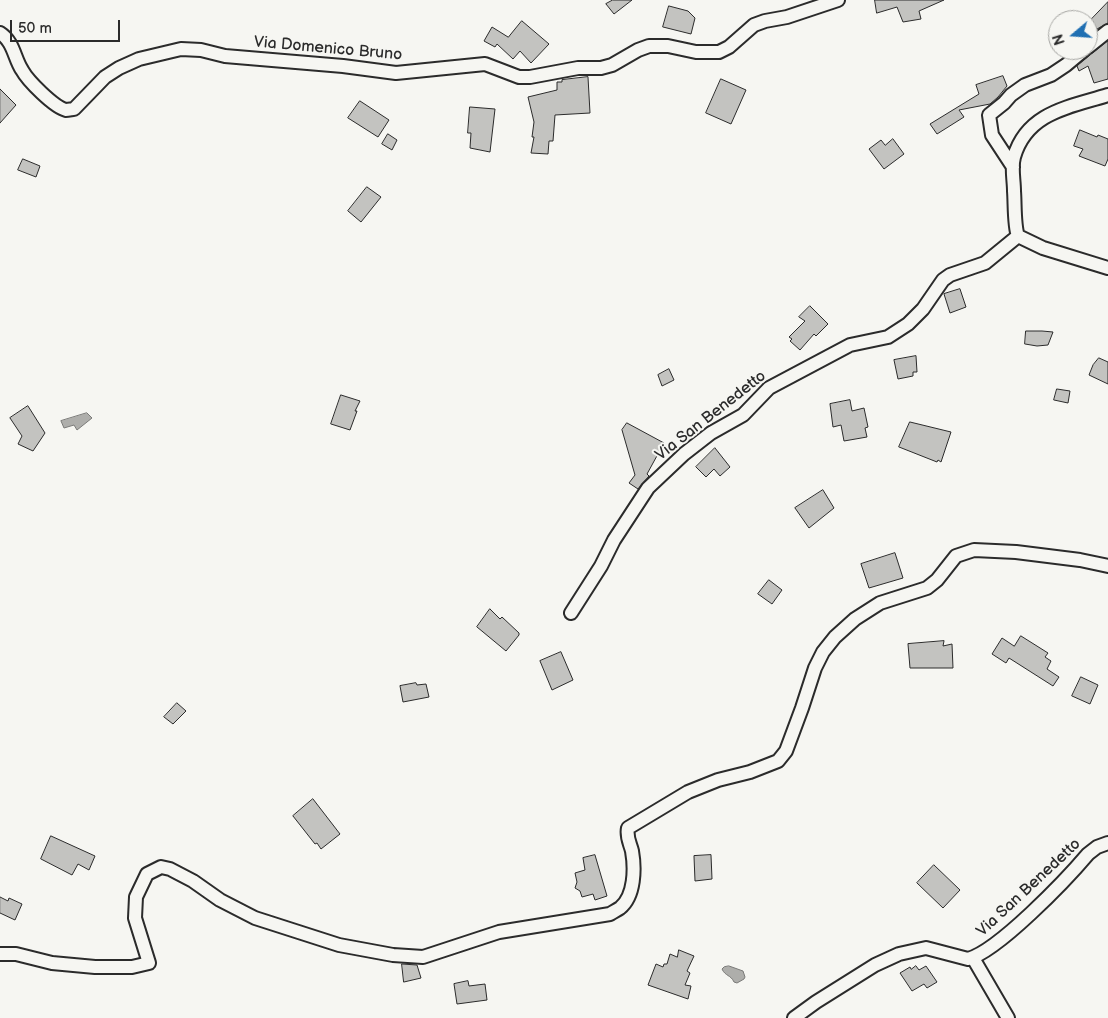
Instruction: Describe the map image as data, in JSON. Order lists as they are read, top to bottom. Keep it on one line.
{"streets":{"street":["Via Domenico Bruno","Via San Benedetto"]},"scale_bar":"50 m","north":"left"}
